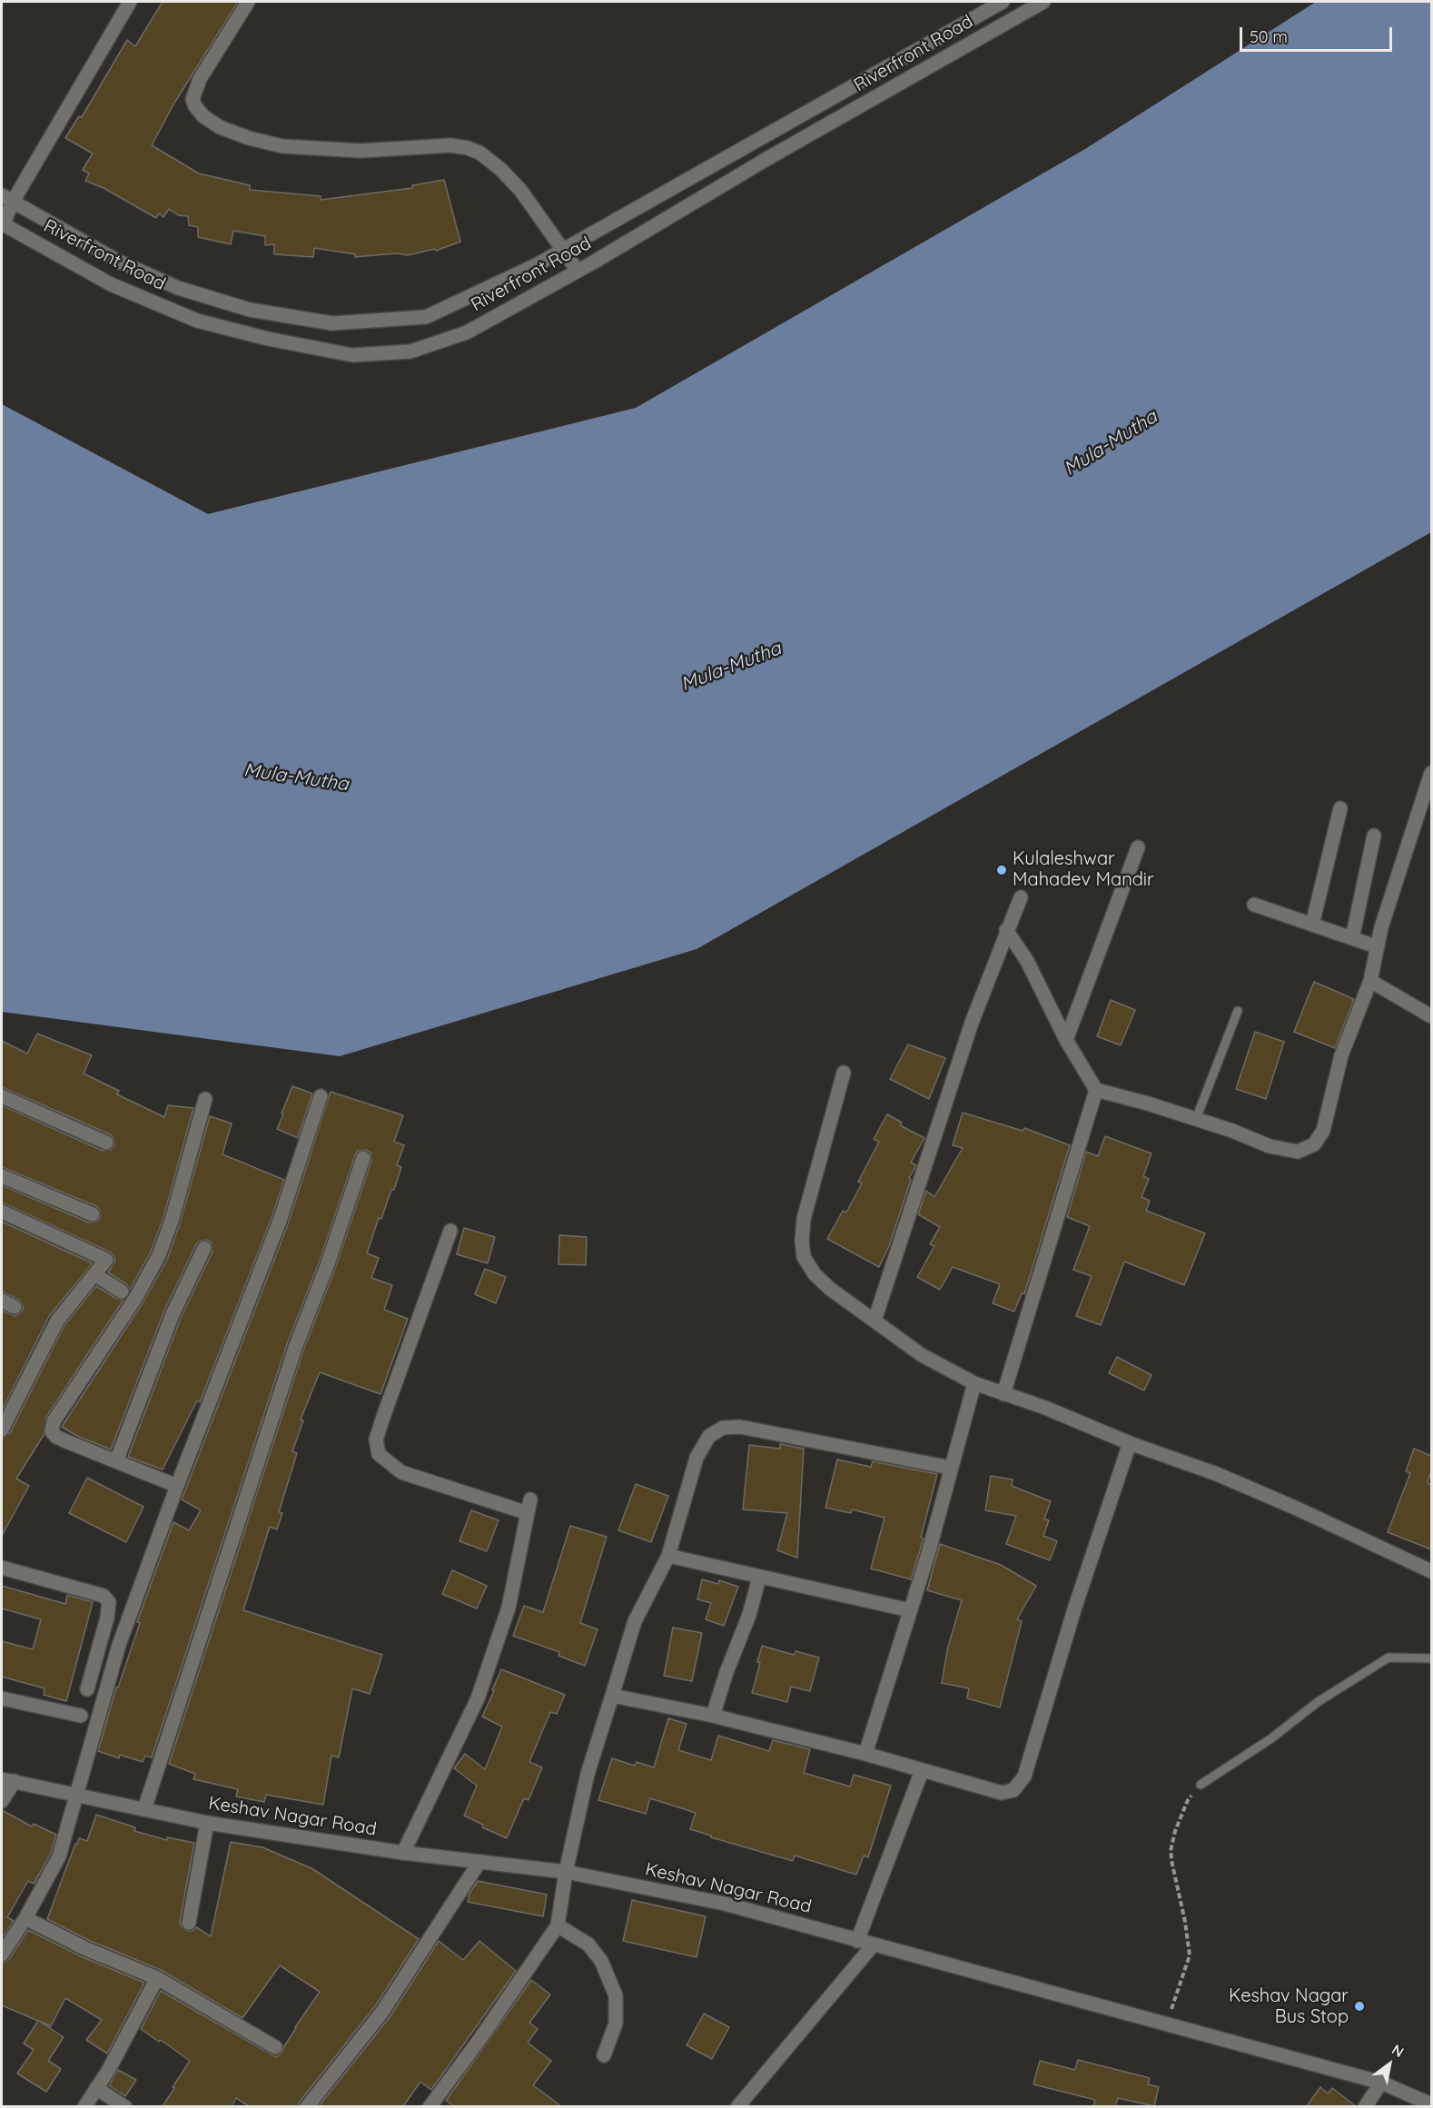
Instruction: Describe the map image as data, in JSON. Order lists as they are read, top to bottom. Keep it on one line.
{"streets":{"street":["Riverfront Road","Keshav Nagar Road"]},"water":["Mula-Mutha"],"places":["Kulaleshwar Mahadev Mandir","Keshav Nagar Bus Stop"],"scale_bar":"50 m","north":"top right"}
